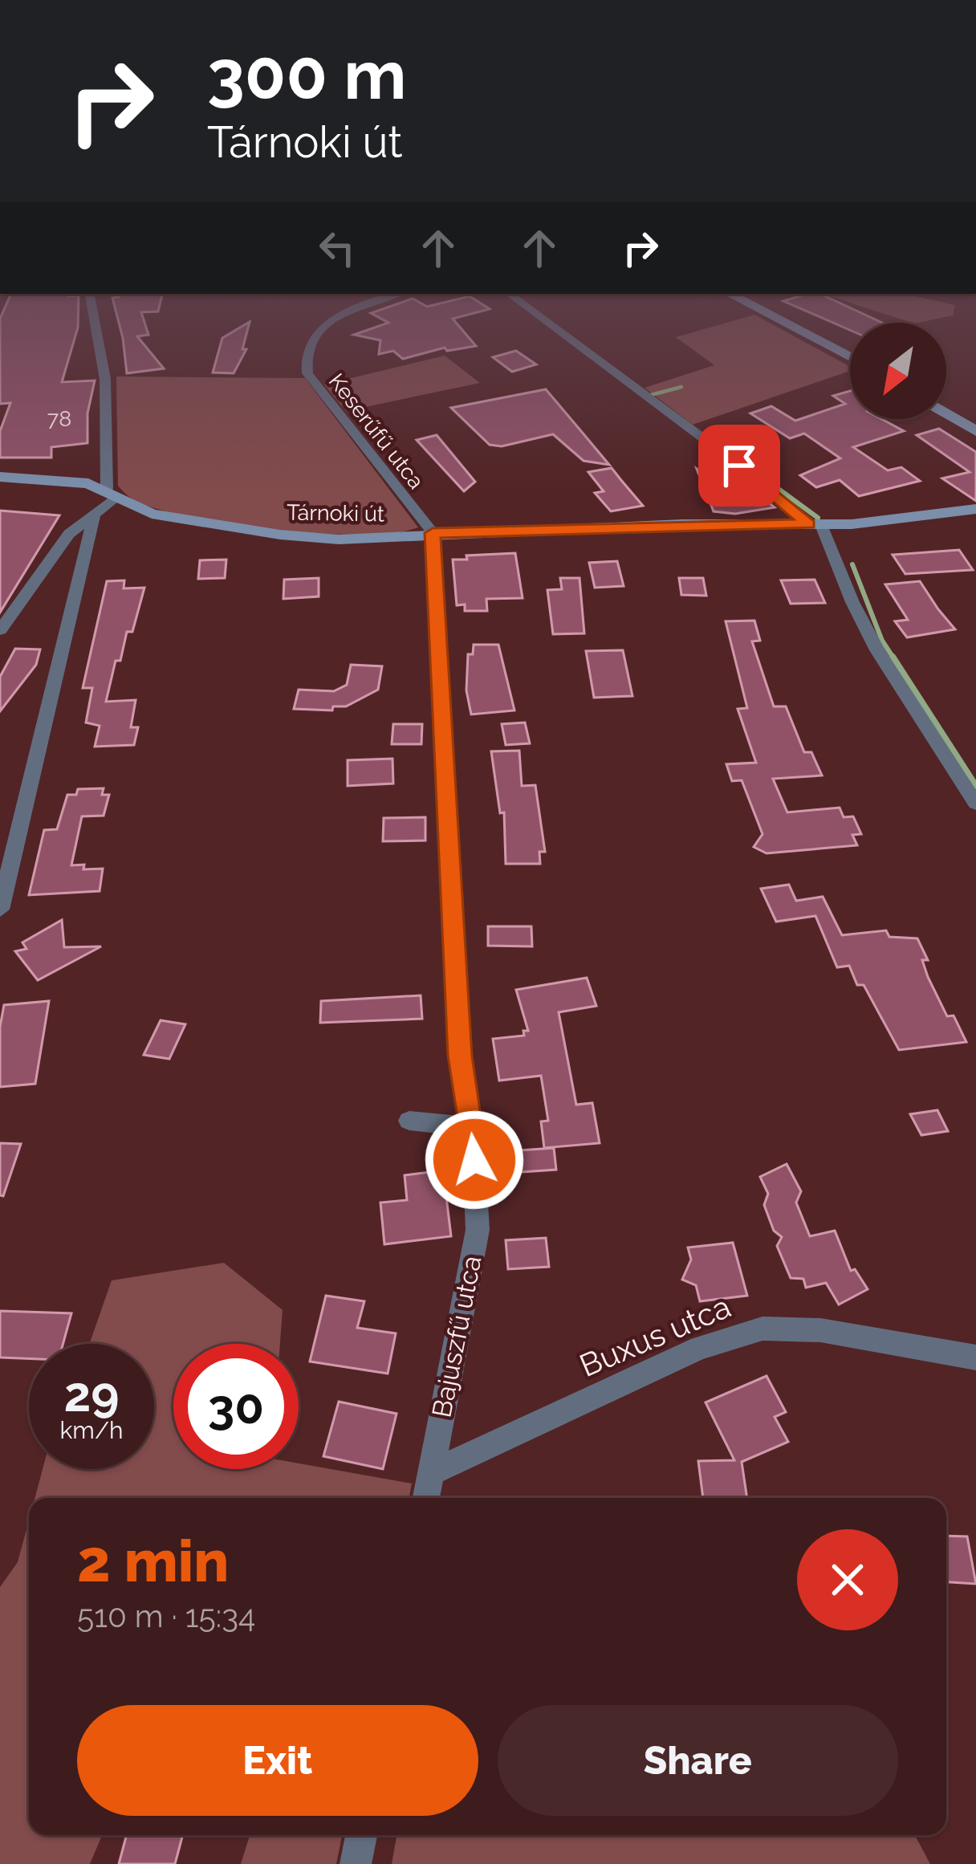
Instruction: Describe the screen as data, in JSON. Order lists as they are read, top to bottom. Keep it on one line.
{"streets":{"street":["Keserűfű utca","Tárnoki út","Buxus utca","Bajuszfű utca"]},"crossings":[["Keserűfű utca","Tárnoki út"],["Keserűfű utca","Bajuszfű utca"],["Tárnoki út","Bajuszfű utca"],["Buxus utca","Bajuszfű utca"]],"house_numbers":["78"],"north":"bottom left","page":{"turn":["300 m","Tárnoki út"],"speed":"29 km/h","limit":"30","heading":["2 min","510 m · 15:34"],"buttons":["Exit","Share"]}}
